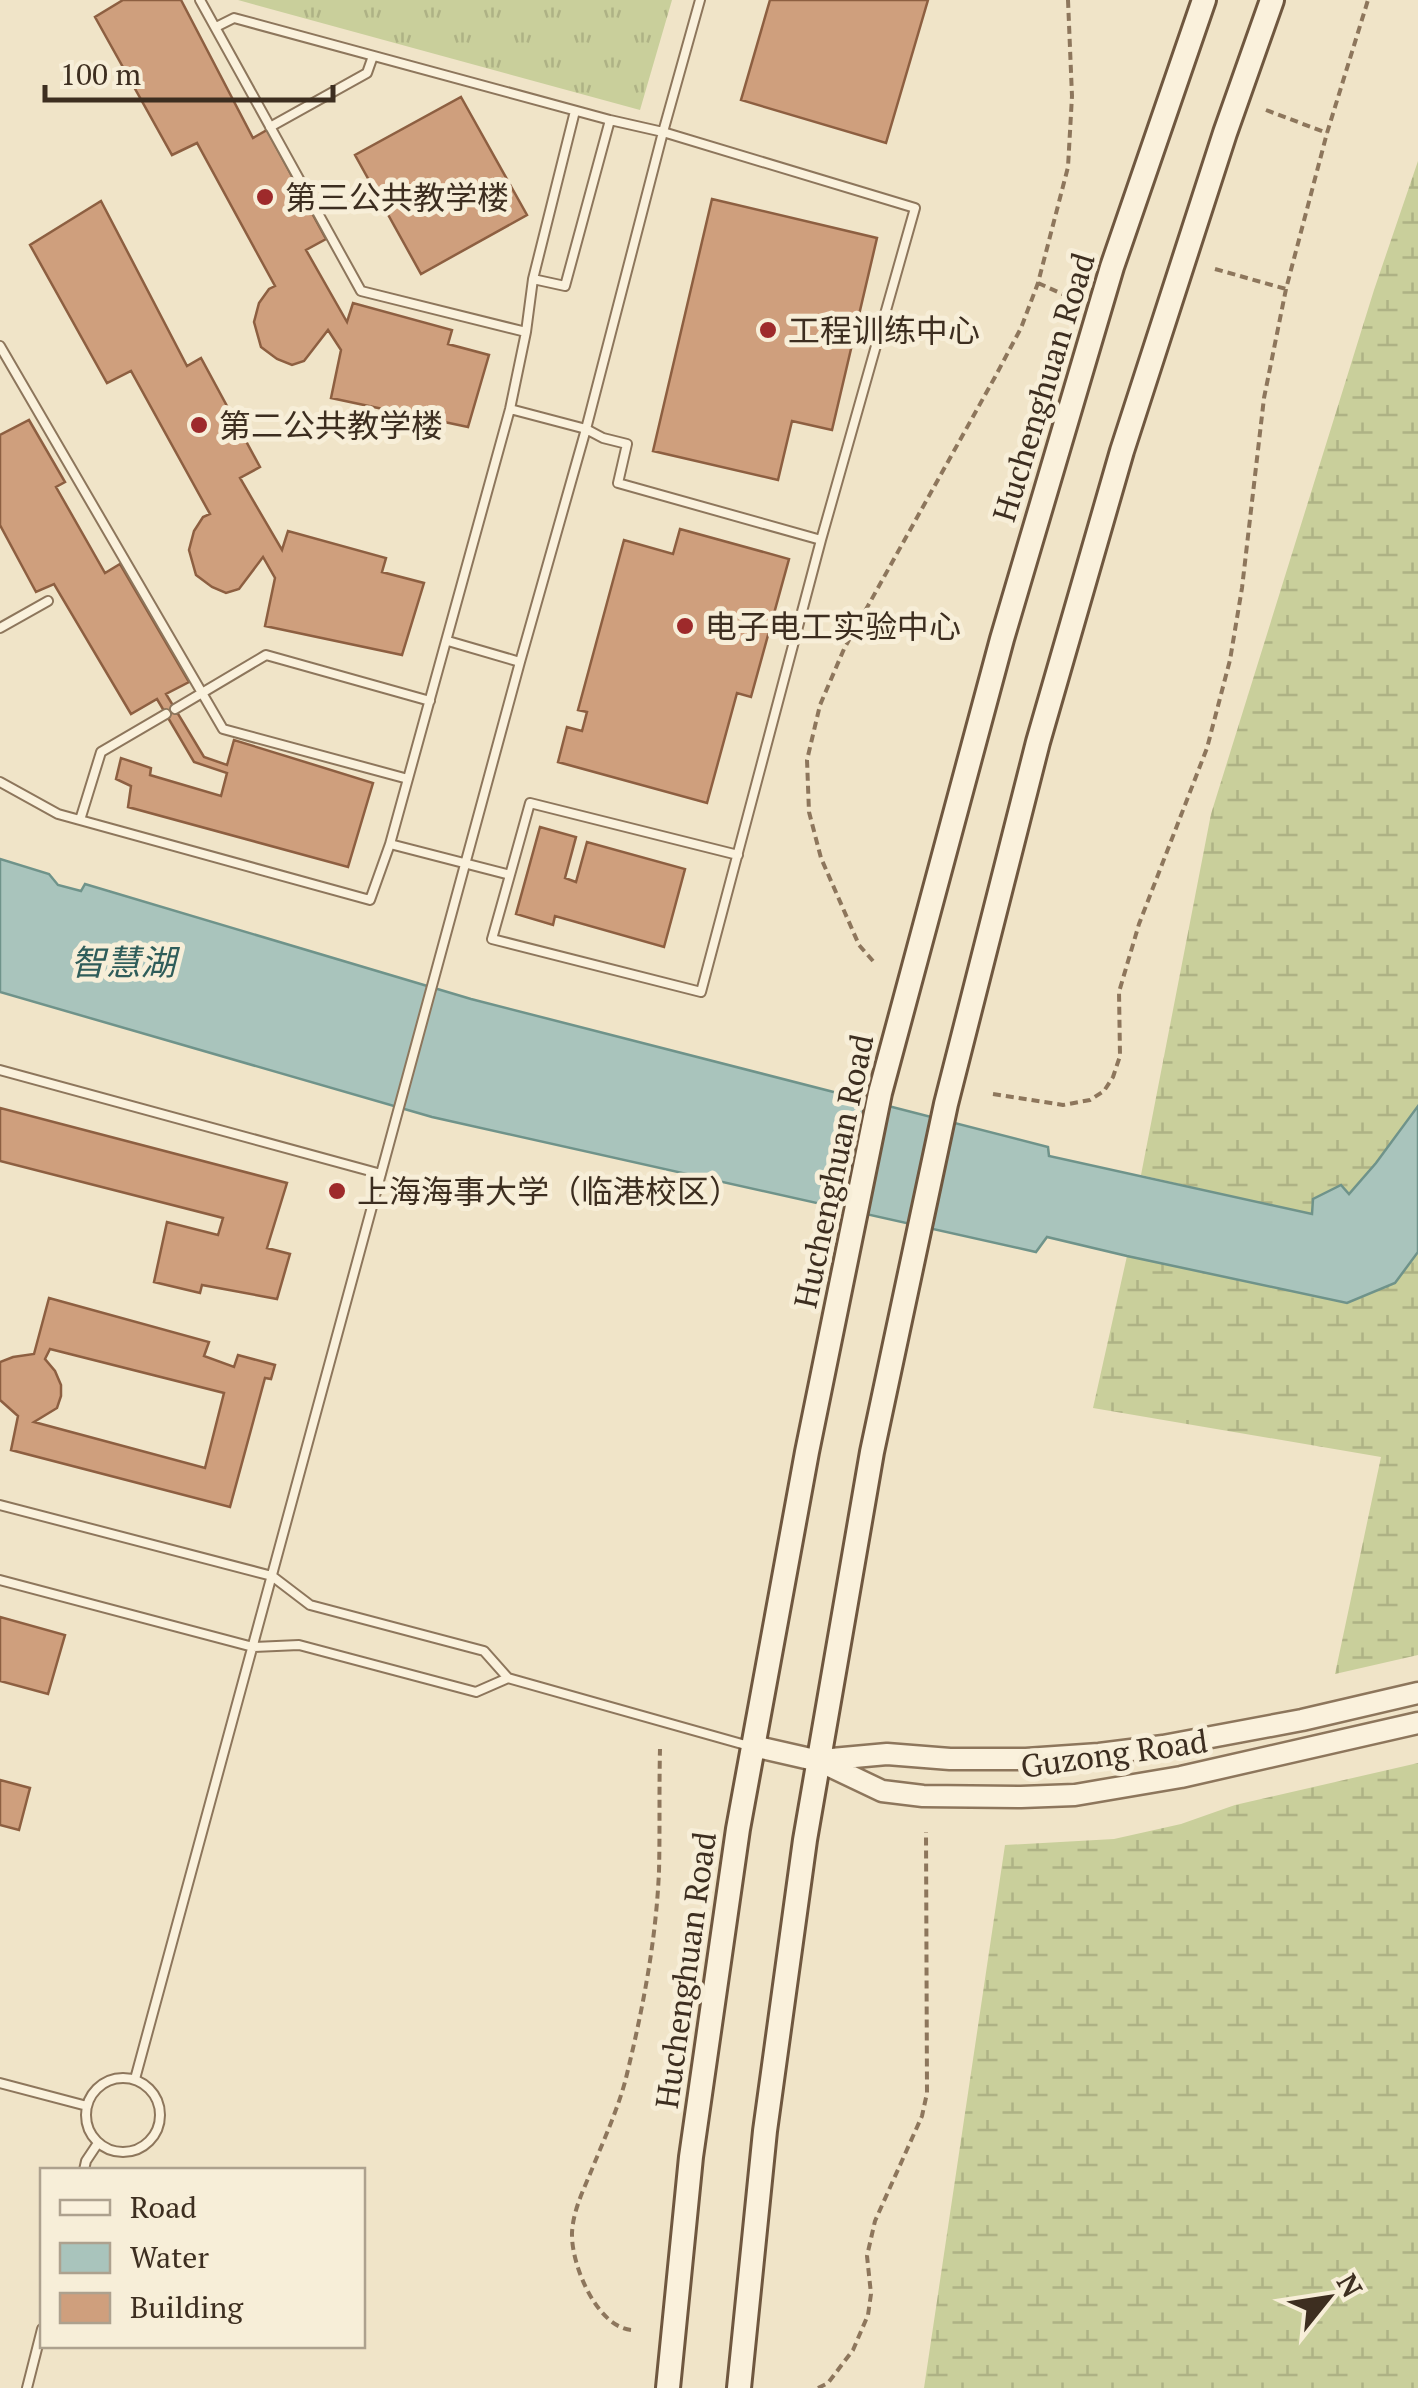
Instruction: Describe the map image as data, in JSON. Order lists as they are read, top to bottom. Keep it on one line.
{"streets":{"main road":["Huchenghuan Road"],"street":["Guzong Road"]},"crossings":[["Huchenghuan Road","Guzong Road"]],"water":["智慧湖"],"places":["第三公共教学楼","工程训练中心","第二公共教学楼","电子电工实验中心","上海海事大学（临港校区）"],"legend":["Road","Water","Building"],"scale_bar":"100 m","north":"top right"}
